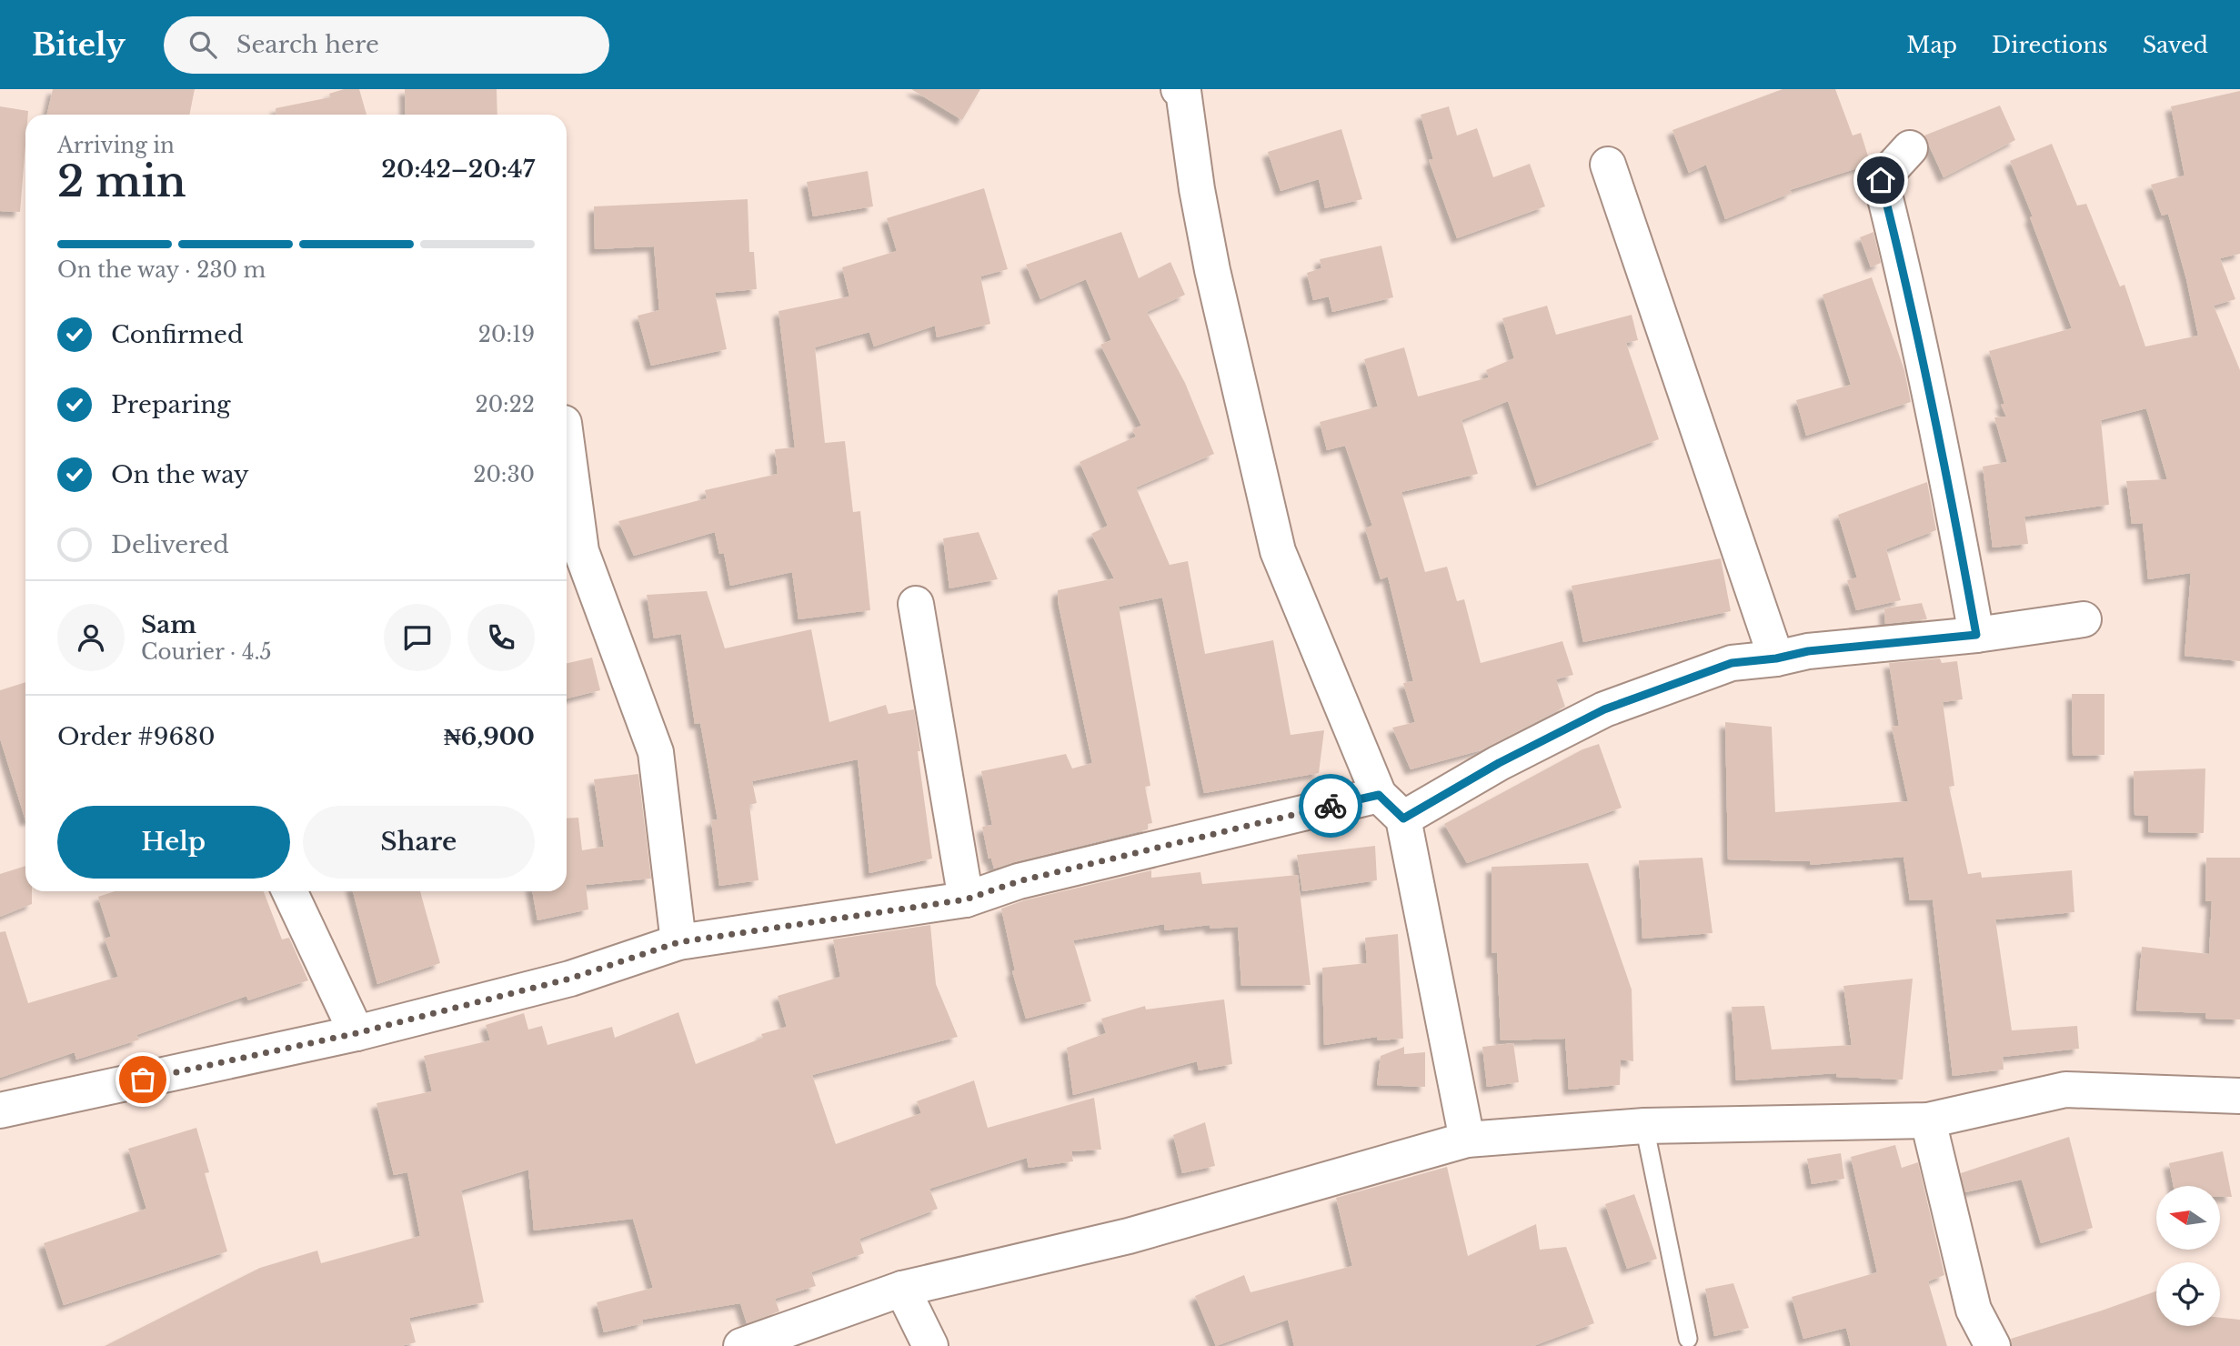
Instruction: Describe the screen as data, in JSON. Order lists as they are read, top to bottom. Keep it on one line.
{"north":"left","page":{"header":"Bitely","search":"Search here","nav":["Map","Directions","Saved"],"heading":["2 min","Arriving in","20:42–20:47"],"panel":["Sam","Courier · 4.5","Order #9680","₦6,900"],"bar":"On the way · 230 m","list":[["Confirmed","20:19"],["Preparing","20:22"],["On the way","20:30"],"Delivered"],"buttons":["Help","Share"]}}
